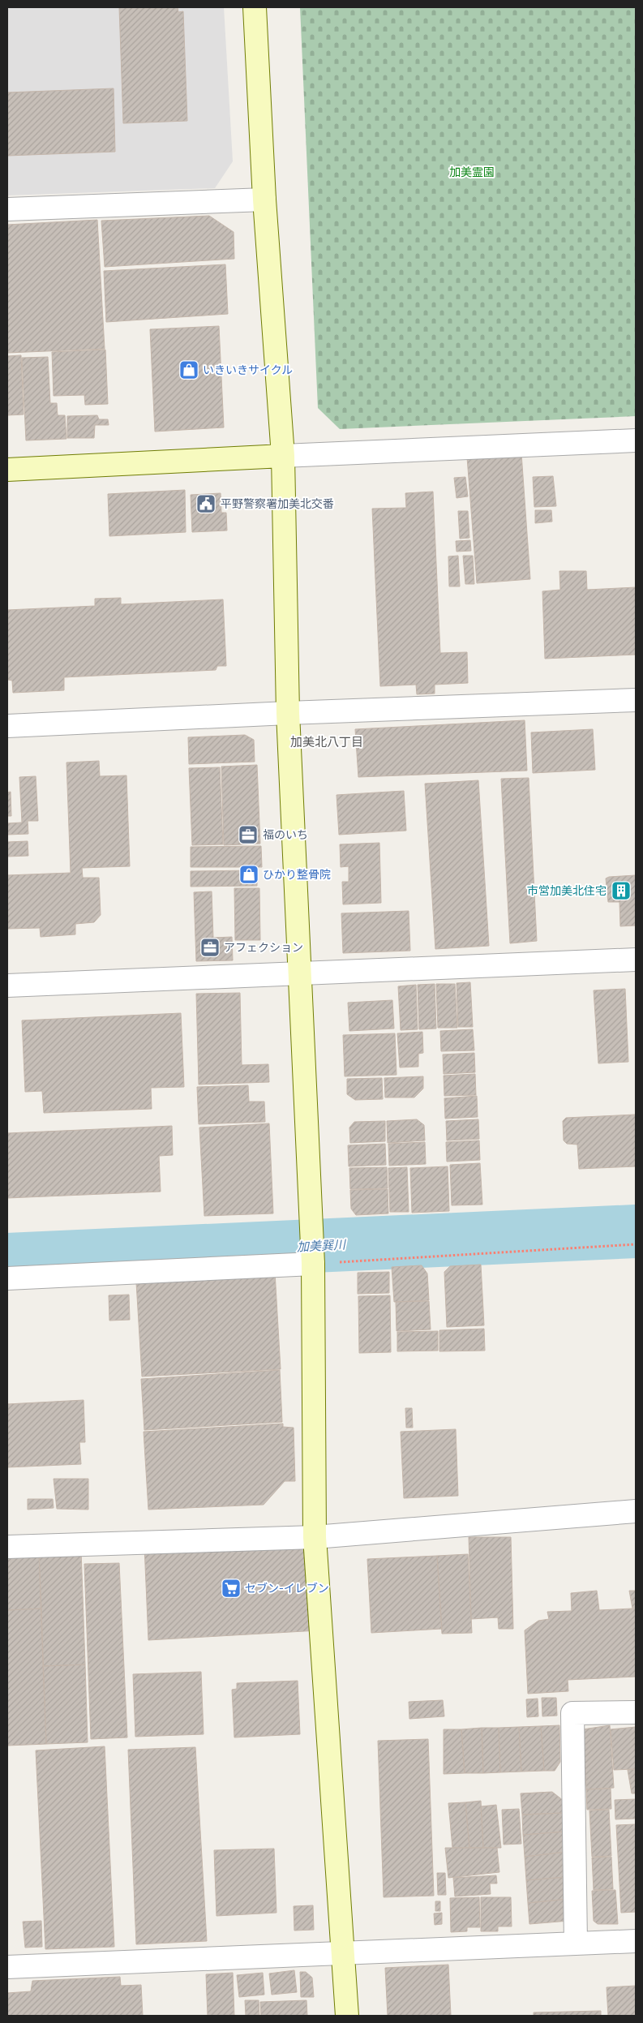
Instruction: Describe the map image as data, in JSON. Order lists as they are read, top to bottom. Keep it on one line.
{"districts":["加美北八丁目"],"water":["加美巽川"],"parks":["加美霊園"],"places":{"shop":["いきいきサイクル","ひかり整骨院"],"public building":["平野警察署加美北交番"],"office":["福のいち","アフェクション"],"building":["市営加美北住宅"],"supermarket":["セブン-イレブン"]}}
